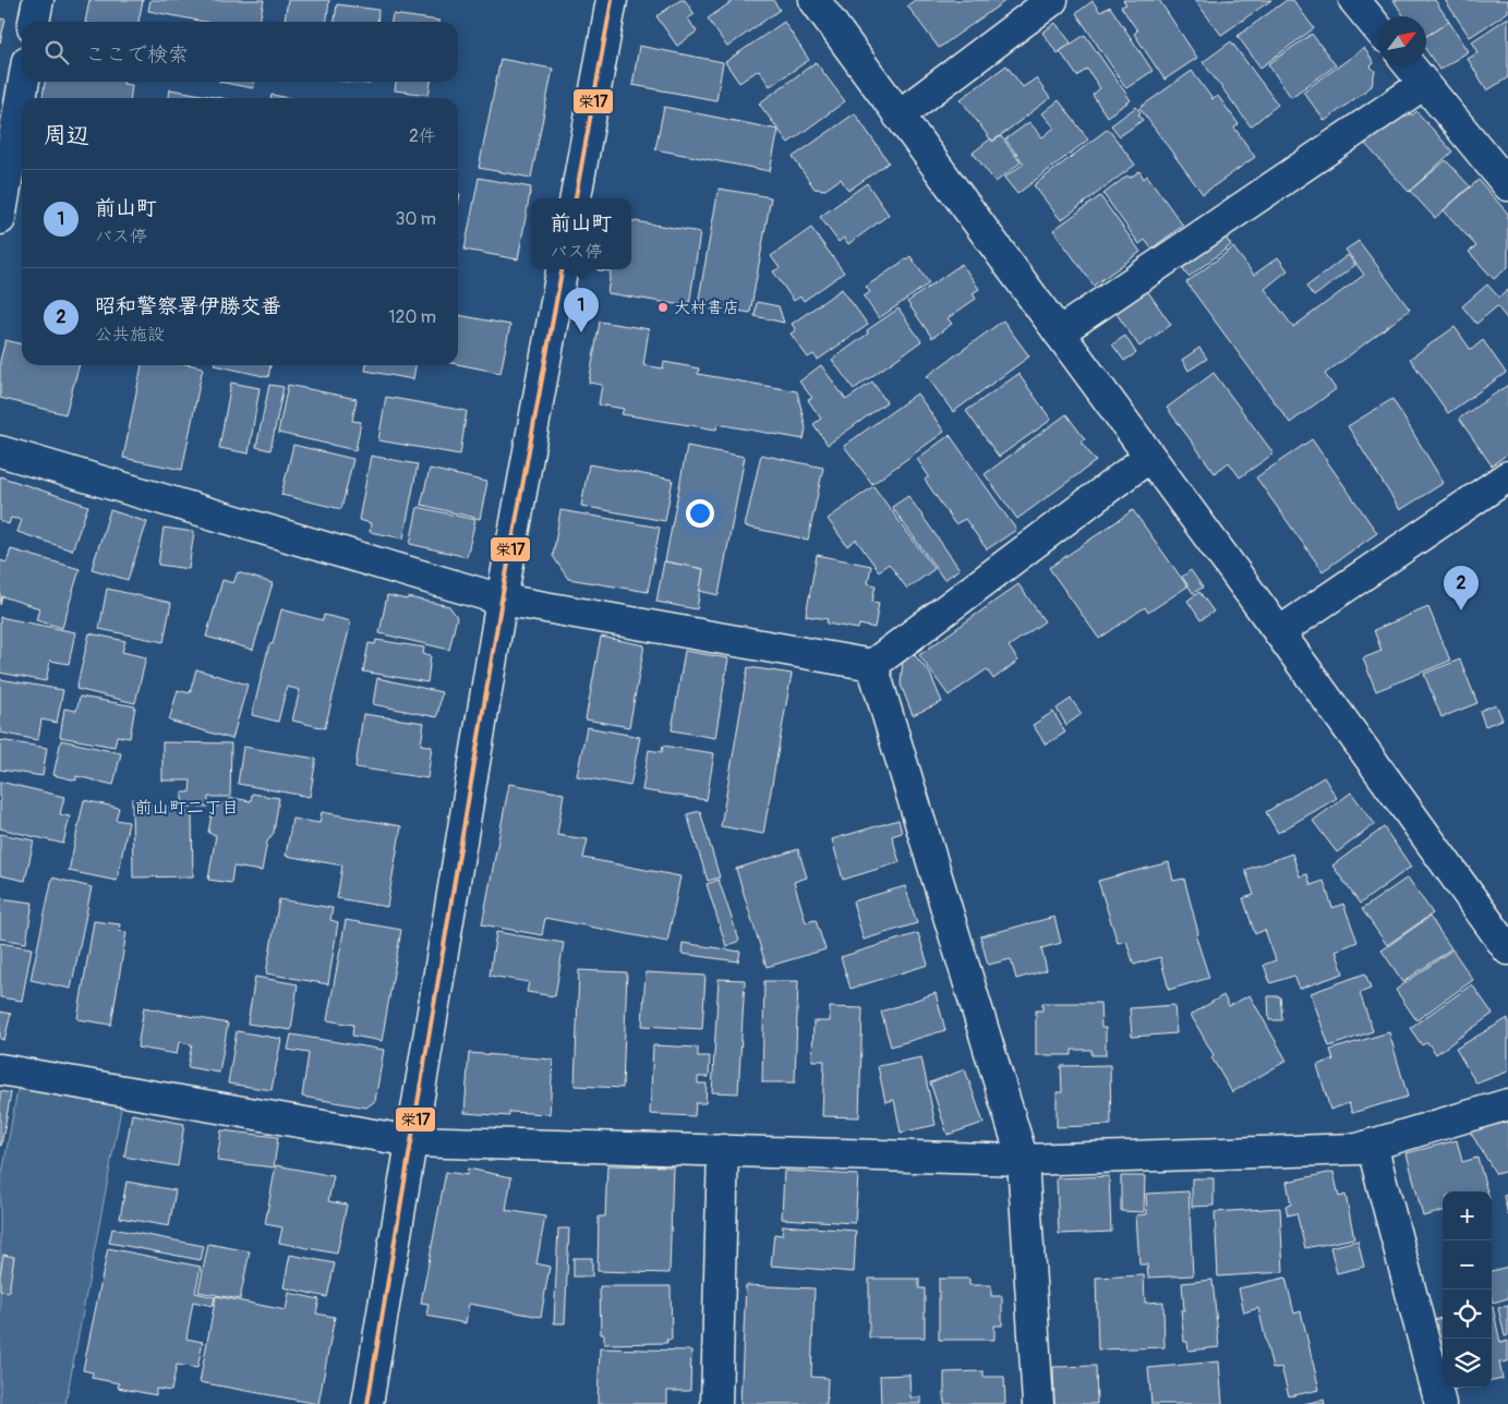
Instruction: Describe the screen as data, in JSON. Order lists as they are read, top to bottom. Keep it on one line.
{"districts":["前山町二丁目"],"places":["大村書店"],"lines":["transit line 栄17"],"north":"top right","page":{"search":"ここで検索","heading":["周辺","2件"],"list":[{"mark":"1","name":"前山町","note":"バス停","value":"30 m"},{"mark":"2","name":"昭和警察署伊勝交番","note":"公共施設","value":"120 m"}],"popup":["前山町","バス停"],"pins":["1","2"],"map_buttons":["+","−"]}}
